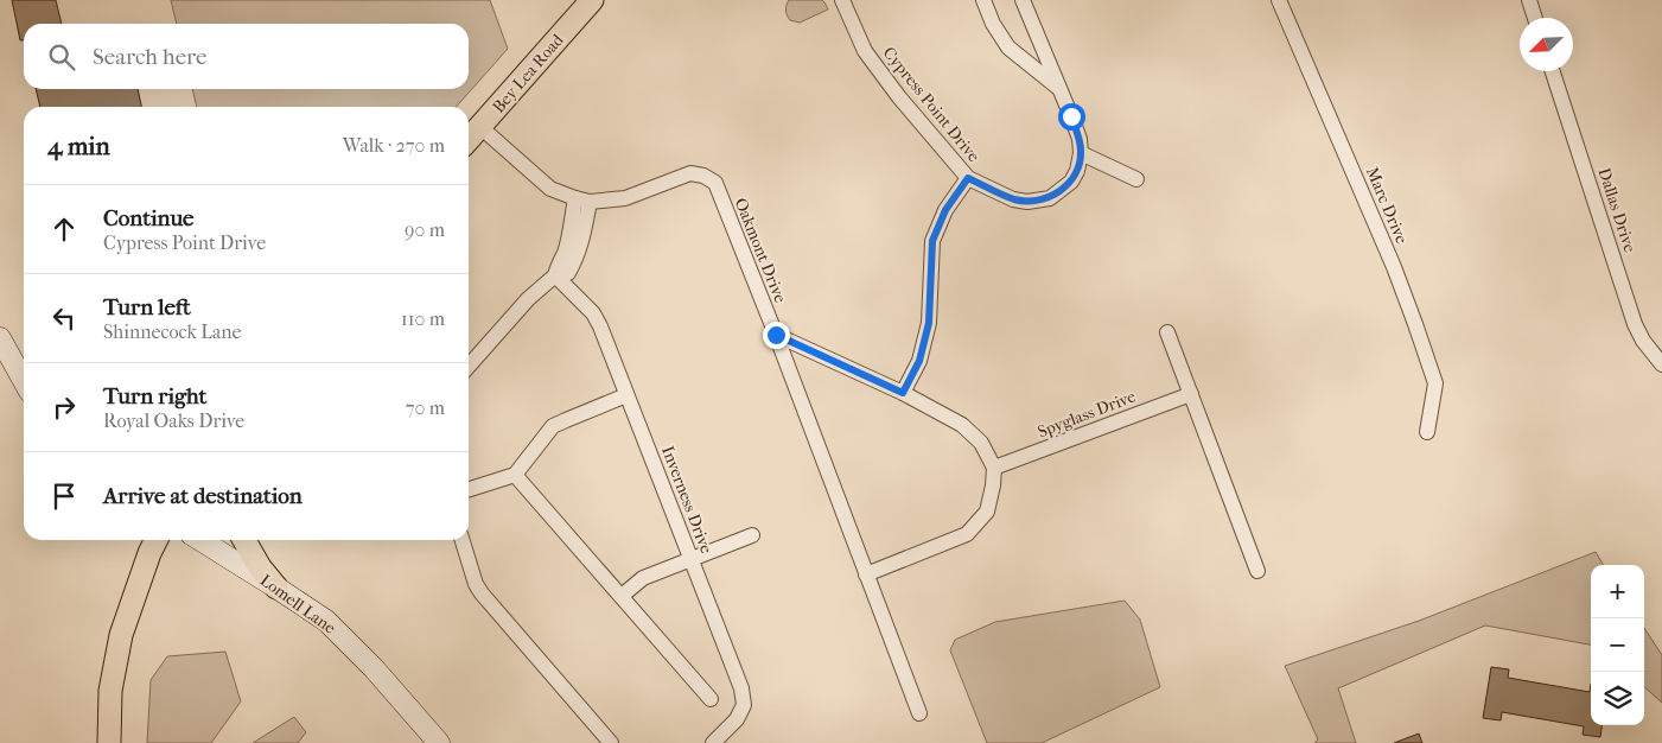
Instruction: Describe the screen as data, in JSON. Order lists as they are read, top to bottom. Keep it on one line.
{"streets":{"main road":["Bey Lea Road"],"street":["Cypress Point Drive","Marc Drive","Dallas Drive","Oakmont Drive","Spyglass Drive","Inverness Drive","Lomell Lane"]},"crossings":[["Bey Lea Road","Oakmont Drive"]],"north":"bottom left","page":{"search":"Search here","heading":["4 min","Walk · 270 m"],"list":[["Continue","Cypress Point Drive","90 m"],["Turn left","Shinnecock Lane","110 m"],["Turn right","Royal Oaks Drive","70 m"],"Arrive at destination"],"map_buttons":["+","−"]}}
